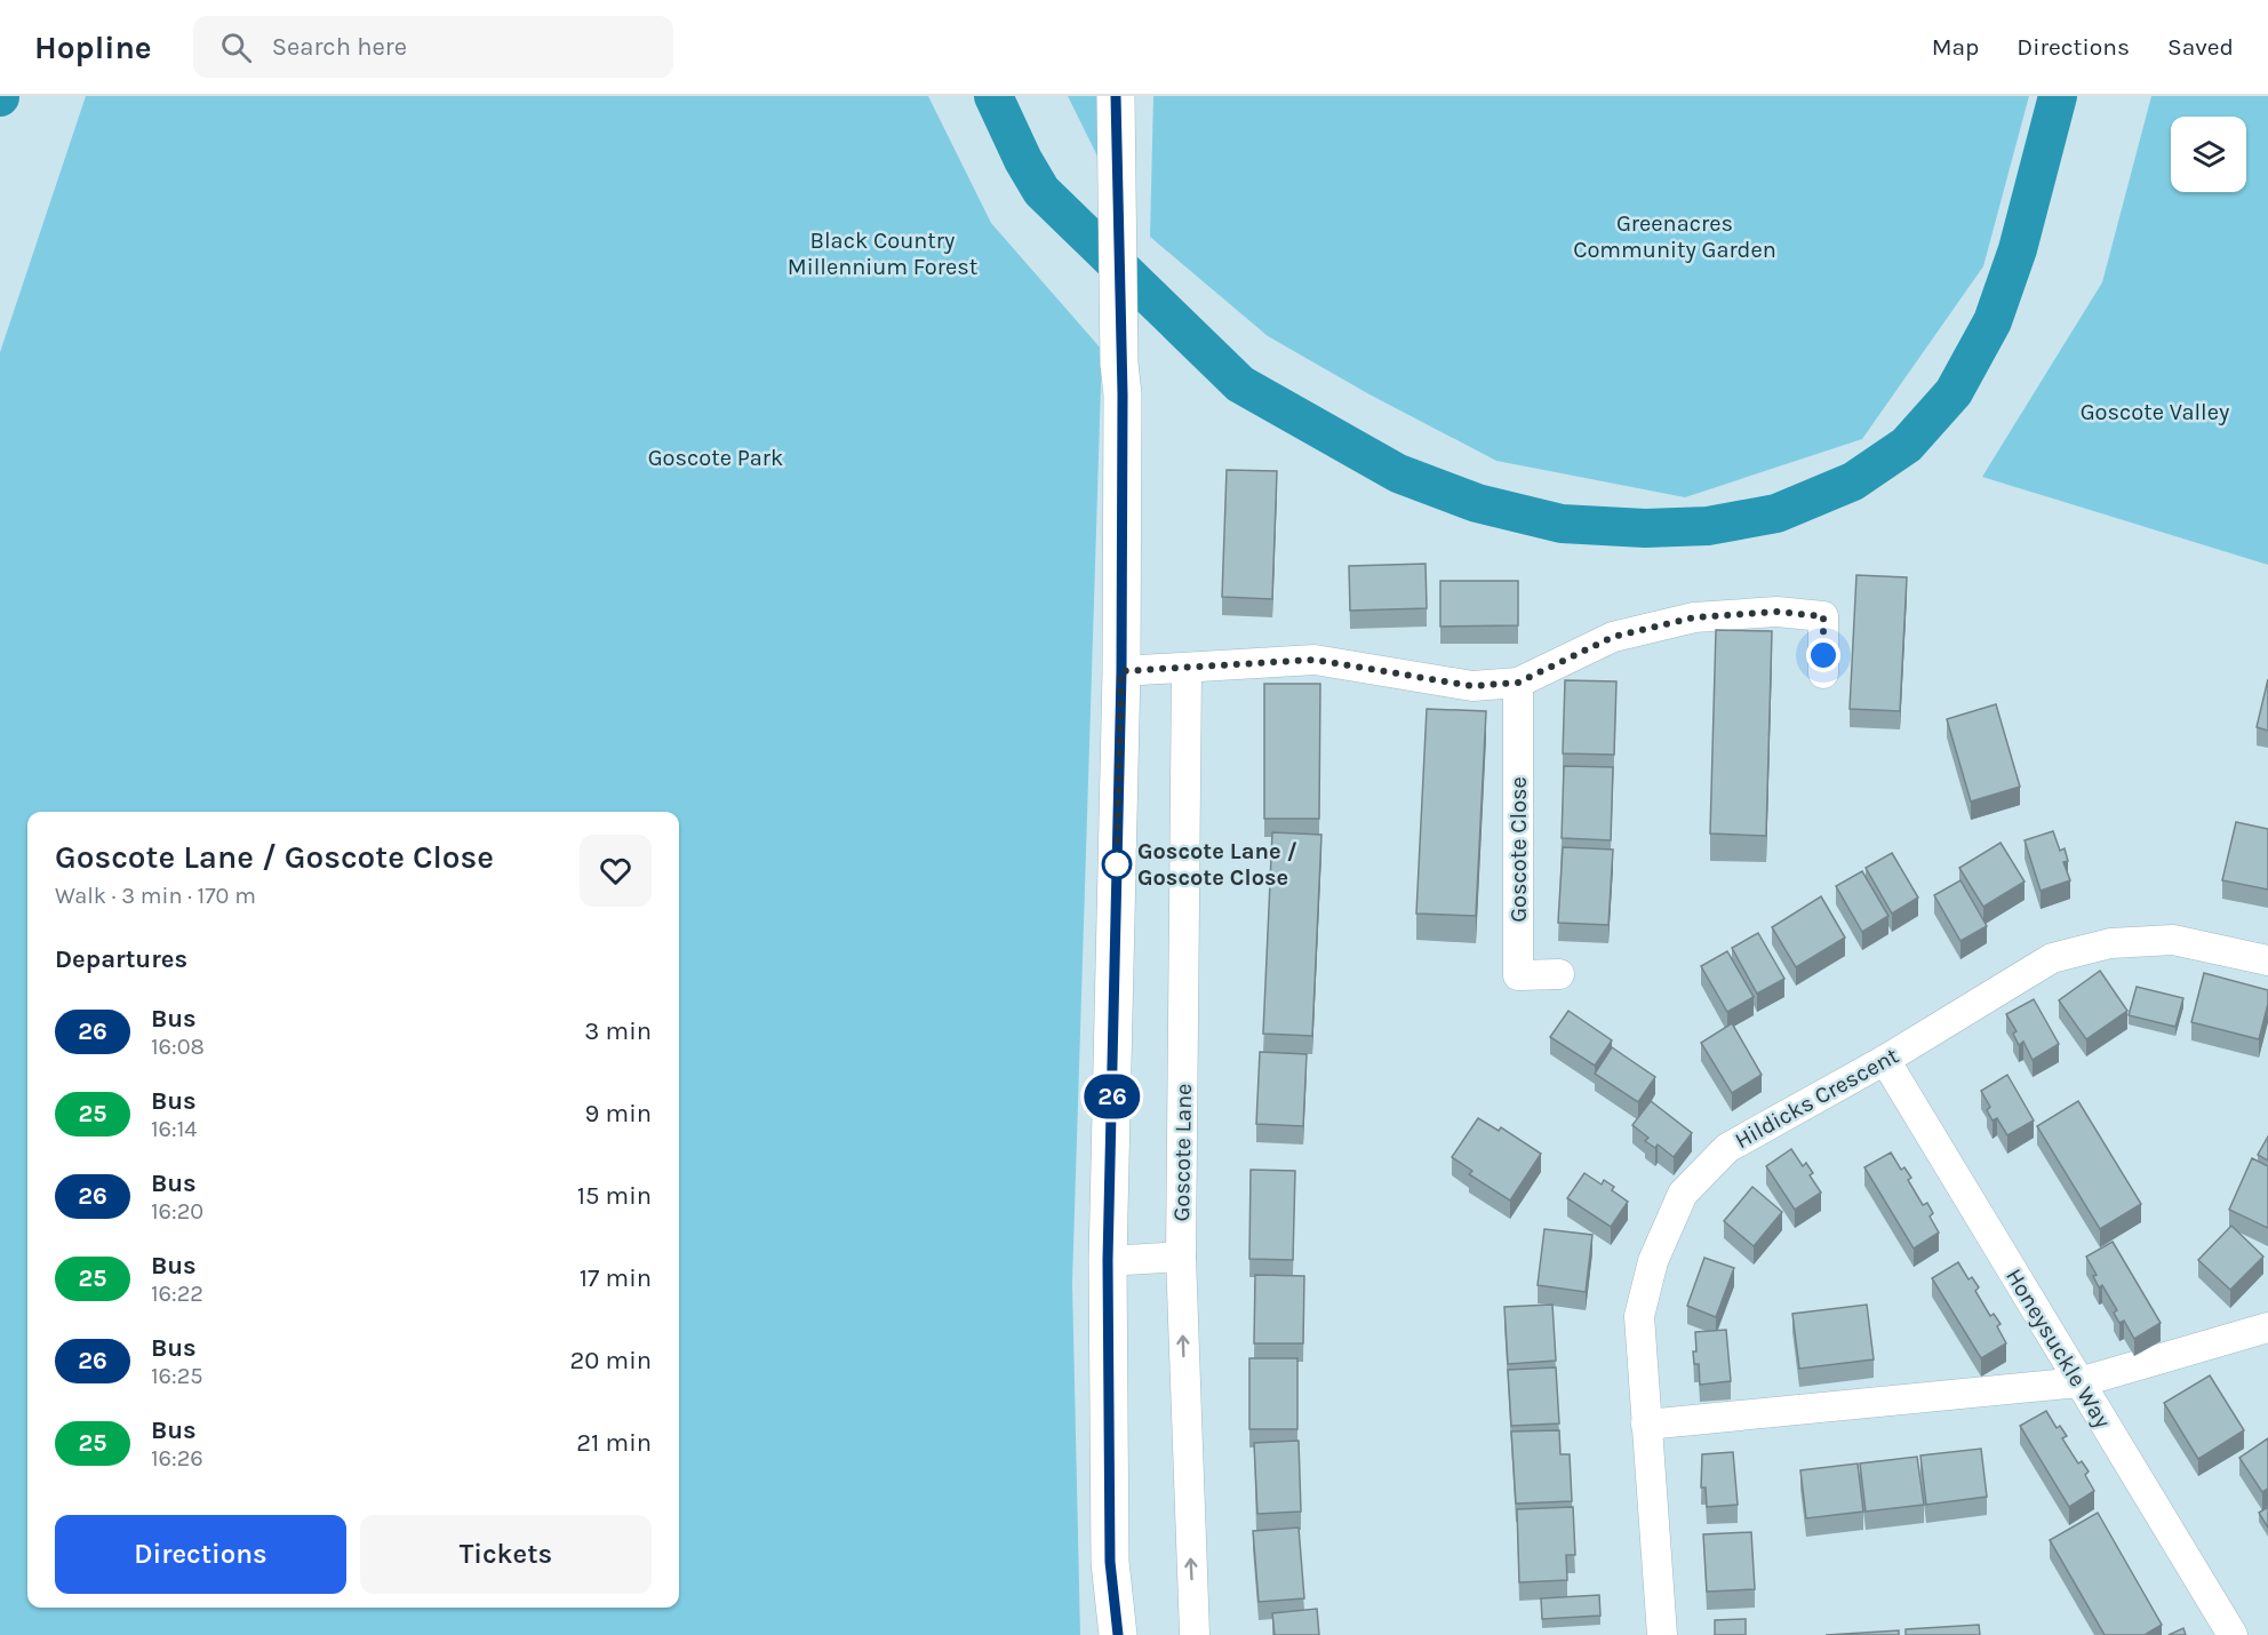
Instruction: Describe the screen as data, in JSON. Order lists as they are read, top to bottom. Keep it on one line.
{"streets":{"street":["Goscote Close","Hildicks Crescent","Goscote Lane","Honeysuckle Way"]},"crossings":[["Hildicks Crescent","Honeysuckle Way"]],"parks":["Greenacres Community Garden","Black Country Millennium Forest","Goscote Valley","Goscote Park"],"places":["Goscote Lane / Goscote Close"],"lines":["bus line 26"],"page":{"header":"Hopline","search":"Search here","nav":["Map","Directions","Saved"],"on_map":"26","heading":[["Goscote Lane / Goscote Close","Walk · 3 min · 170 m"],"Departures"],"list":[{"mark":"26","name":"Bus","note":"16:08","value":"3 min"},{"mark":"25","name":"Bus","note":"16:14","value":"9 min"},{"mark":"26","name":"Bus","note":"16:20","value":"15 min"},{"mark":"25","name":"Bus","note":"16:22","value":"17 min"},{"mark":"26","name":"Bus","note":"16:25","value":"20 min"},{"mark":"25","name":"Bus","note":"16:26","value":"21 min"}],"buttons":["Directions","Tickets"]}}
